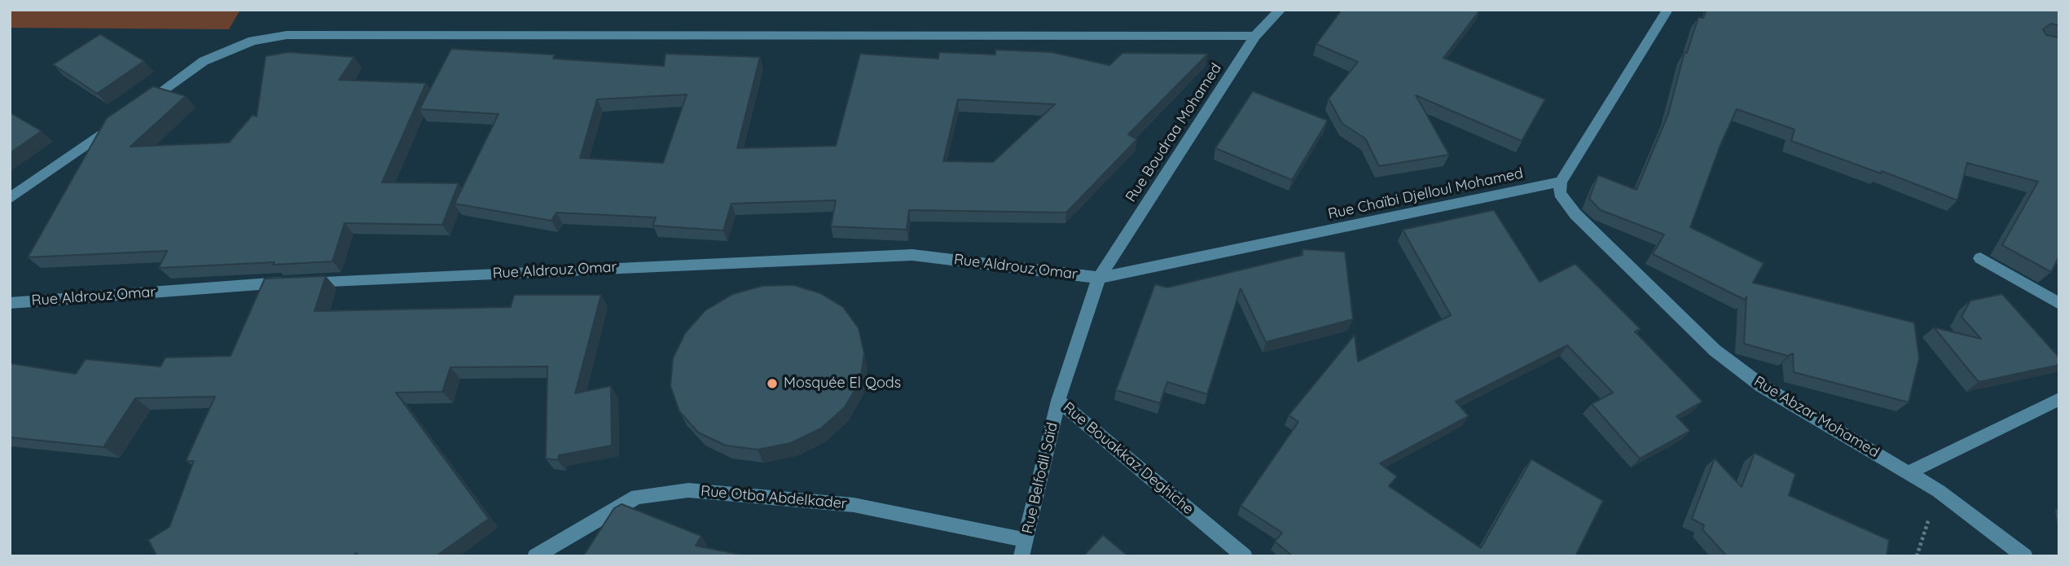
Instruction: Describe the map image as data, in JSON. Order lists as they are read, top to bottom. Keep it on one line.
{"streets":{"street":["Rue Boudraa Mohamed","Rue Chaïbi Djelloul Mohamed","Rue Aldrouz Omar","Rue Abzar Mohamed","Rue Bouakkaz Deghiche","Rue Belfodil Saïd","Rue Otba Abdelkader"]},"crossings":[["Rue Boudraa Mohamed","Rue Chaïbi Djelloul Mohamed"],["Rue Boudraa Mohamed","Rue Aldrouz Omar"],["Rue Boudraa Mohamed","Rue Bouakkaz Deghiche"],["Rue Chaïbi Djelloul Mohamed","Rue Aldrouz Omar"],["Rue Chaïbi Djelloul Mohamed","Rue Abzar Mohamed"],["Rue Chaïbi Djelloul Mohamed","Rue Bouakkaz Deghiche"],["Rue Aldrouz Omar","Rue Bouakkaz Deghiche"],["Rue Bouakkaz Deghiche","Rue Belfodil Saïd"],["Rue Belfodil Saïd","Rue Otba Abdelkader"]],"places":["Mosquée El Qods"]}
